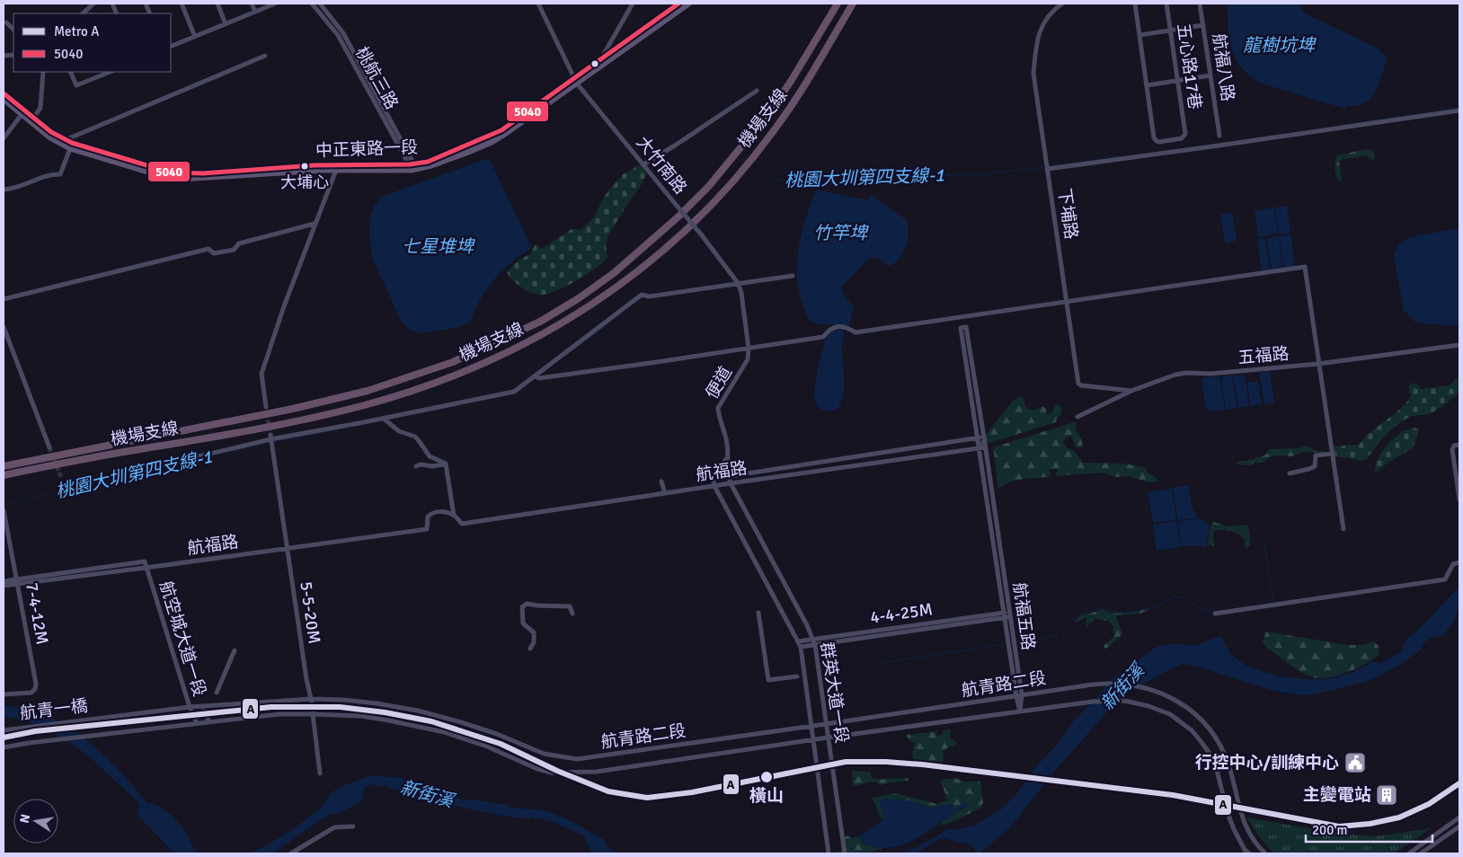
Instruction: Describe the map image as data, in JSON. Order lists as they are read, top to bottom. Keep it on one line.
{"streets":{"highway":["機場支線"],"main road":["中正東路一段"],"street":["五心路17巷","航福八路","桃航三路","大竹南路","下埔路","五福路","便道","航福路","5-5-20M","7-4-12M","4-4-25M","航福五路","航空城大道一段","航青路二段","群英大道一段","航青一橋"]},"crossings":[["桃航三路","中正東路一段"],["中正東路一段","大竹南路"],["大竹南路","便道"],["下埔路","五福路"],["便道","航福路"],["便道","群英大道一段"],["航福路","5-5-20M"],["航福路","7-4-12M"],["航福路","航福五路"],["航福路","航空城大道一段"],["航福路","群英大道一段"],["5-5-20M","航青路二段"],["4-4-25M","航福五路"],["4-4-25M","群英大道一段"],["航福五路","航青路二段"],["航空城大道一段","航青路二段"],["航空城大道一段","航青一橋"],["航青路二段","群英大道一段"],["航青路二段","航青一橋"]],"water":["龍樹坑埤","桃園大圳第四支線-1","竹竿埤","七星堆埤","新街溪"],"places":{"other":["大埔心","橫山"],"public building":["行控中心/訓練中心"],"building":["主變電站"]},"lines":["transit line 5040","metro line A"],"legend":["Metro A","5040"],"scale_bar":"200 m","north":"left"}
